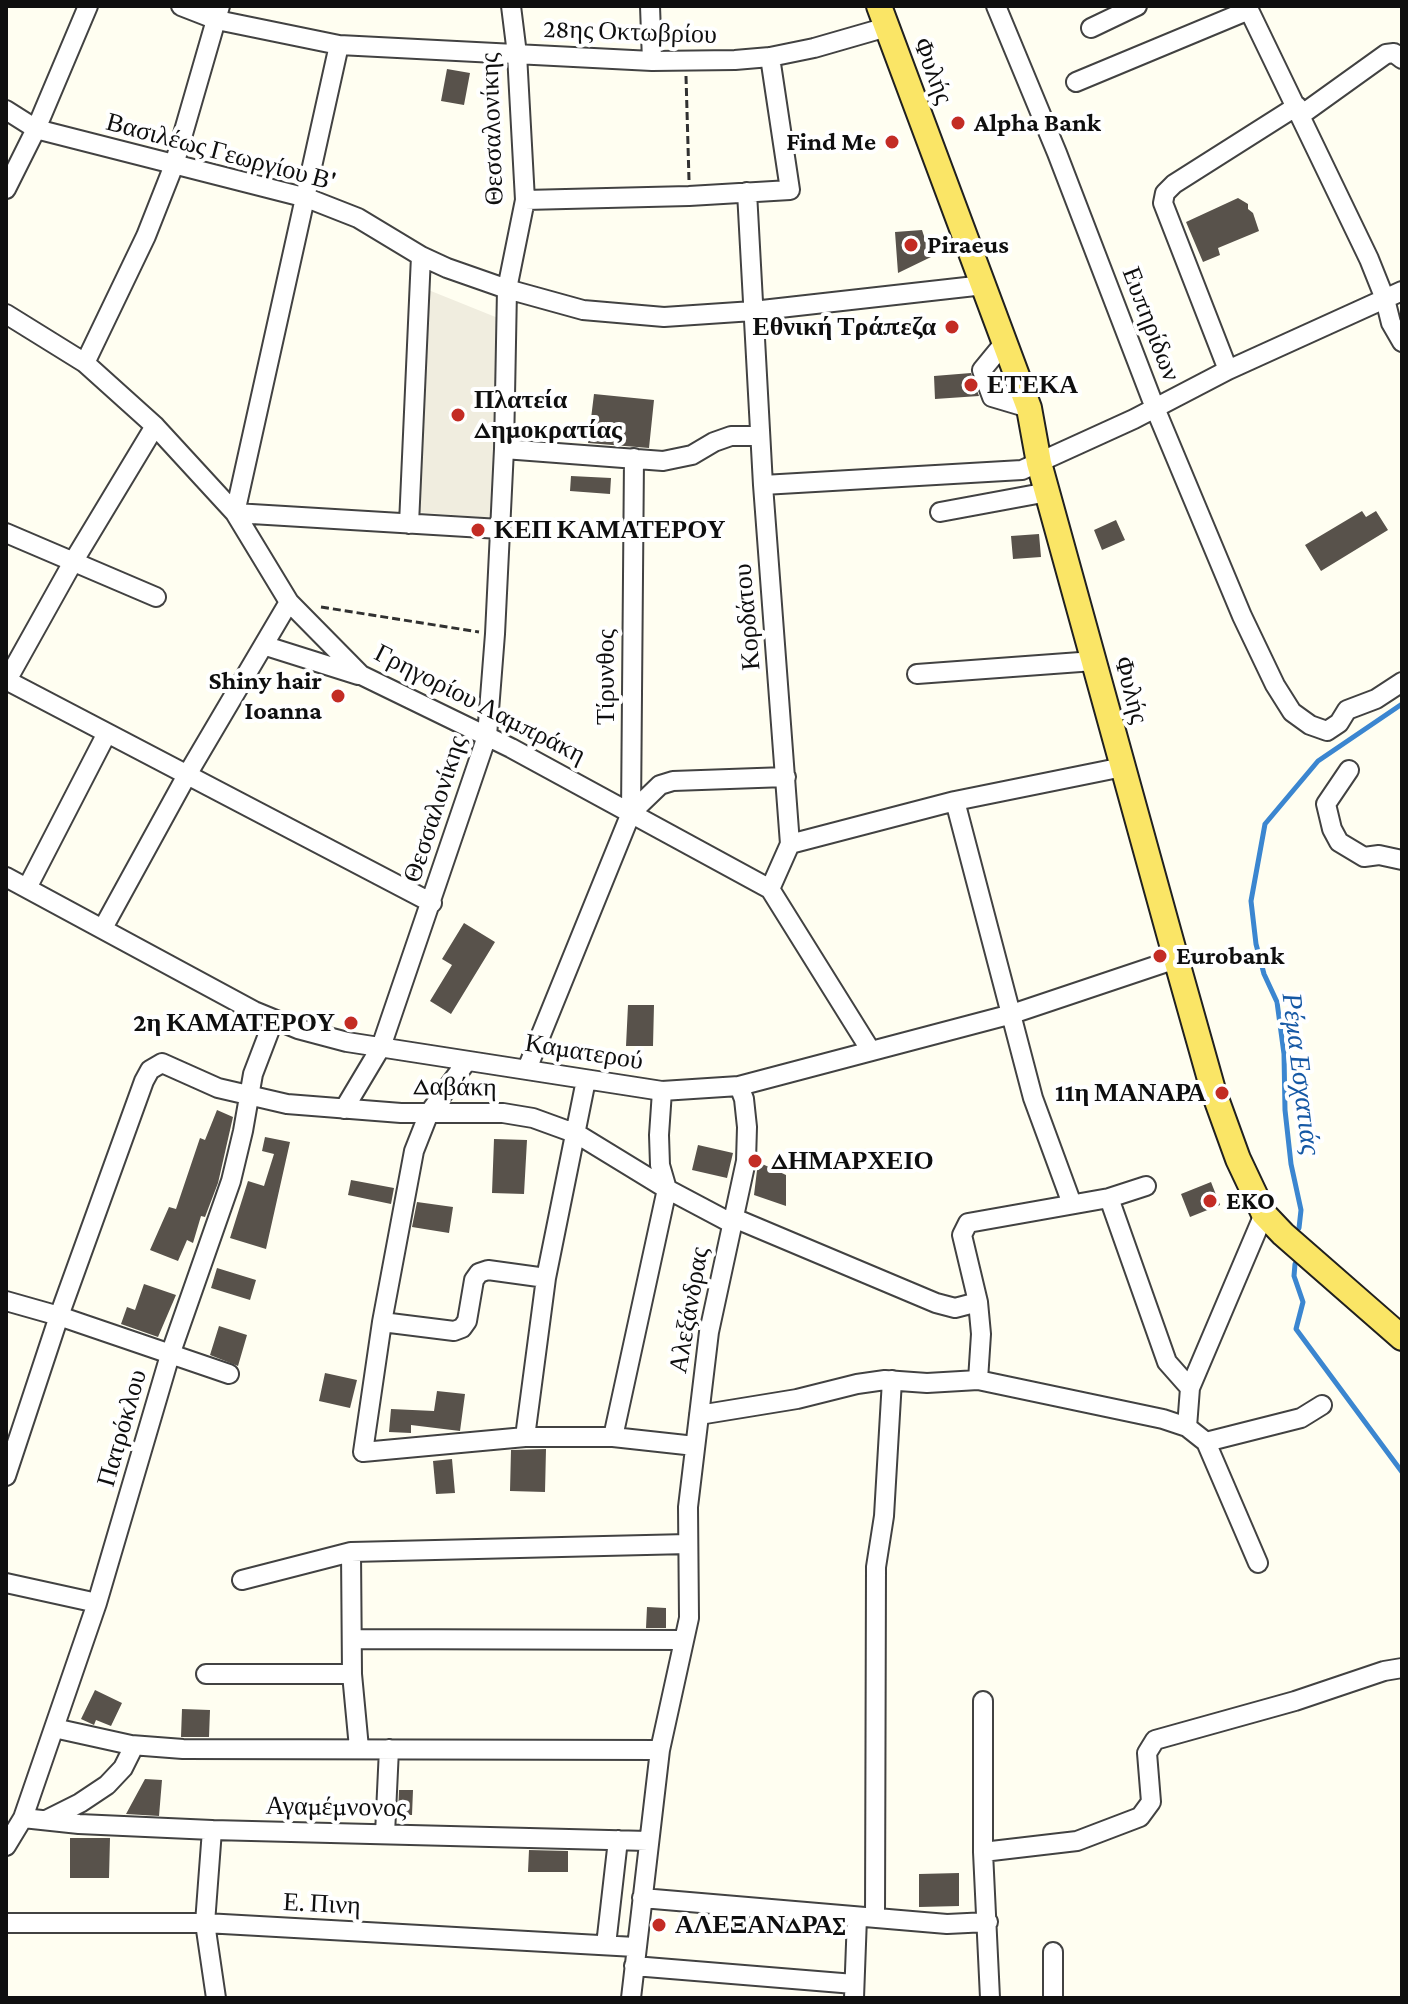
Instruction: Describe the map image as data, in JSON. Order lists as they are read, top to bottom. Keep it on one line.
{"streets":{"main road":["Φυλής"],"street":["28ης Οκτωβρίου","Θεσσαλονίκης","Βασιλέως Γεωργίου Β'","Ευπηρίδων","Κορδάτου","Τίρυνθος","Γρηγορίου Λαμπράκη","Καματερού","Δαβάκη","Αλεξάνδρας","Πατρόκλου","Αγαμέμνονος","Ε. Πινη"]},"crossings":[["28ης Οκτωβρίου","Φυλής"],["28ης Οκτωβρίου","Θεσσαλονίκης"],["Φυλής","Βασιλέως Γεωργίου Β'"],["Φυλής","Καματερού"],["Θεσσαλονίκης","Βασιλέως Γεωργίου Β'"],["Θεσσαλονίκης","Γρηγορίου Λαμπράκη"],["Θεσσαλονίκης","Καματερού"],["Θεσσαλονίκης","Δαβάκη"],["Βασιλέως Γεωργίου Β'","Κορδάτου"],["Κορδάτου","Γρηγορίου Λαμπράκη"],["Τίρυνθος","Γρηγορίου Λαμπράκη"],["Τίρυνθος","Καματερού"],["Γρηγορίου Λαμπράκη","Καματερού"],["Καματερού","Αλεξάνδρας"],["Καματερού","Πατρόκλου"],["Δαβάκη","Αλεξάνδρας"],["Δαβάκη","Πατρόκλου"],["Αλεξάνδρας","Αγαμέμνονος"],["Αλεξάνδρας","Ε. Πινη"],["Πατρόκλου","Αγαμέμνονος"]],"water":["Ρέμα Εσχατιάς"],"places":["Alpha Bank","Find Me","Piraeus","Εθνική Τράπεζα","ΕΤΕΚΑ","Πλατεία Δημοκρατίας","ΚΕΠ ΚΑΜΑΤΕΡΟΥ","Shiny hair Ioanna","Eurobank","2η ΚΑΜΑΤΕΡΟΥ","11η ΜΑΝΑΡΑ","ΔΗΜΑΡΧΕΙΟ","EKO","ΑΛΕΞΑΝΔΡΑΣ"]}
